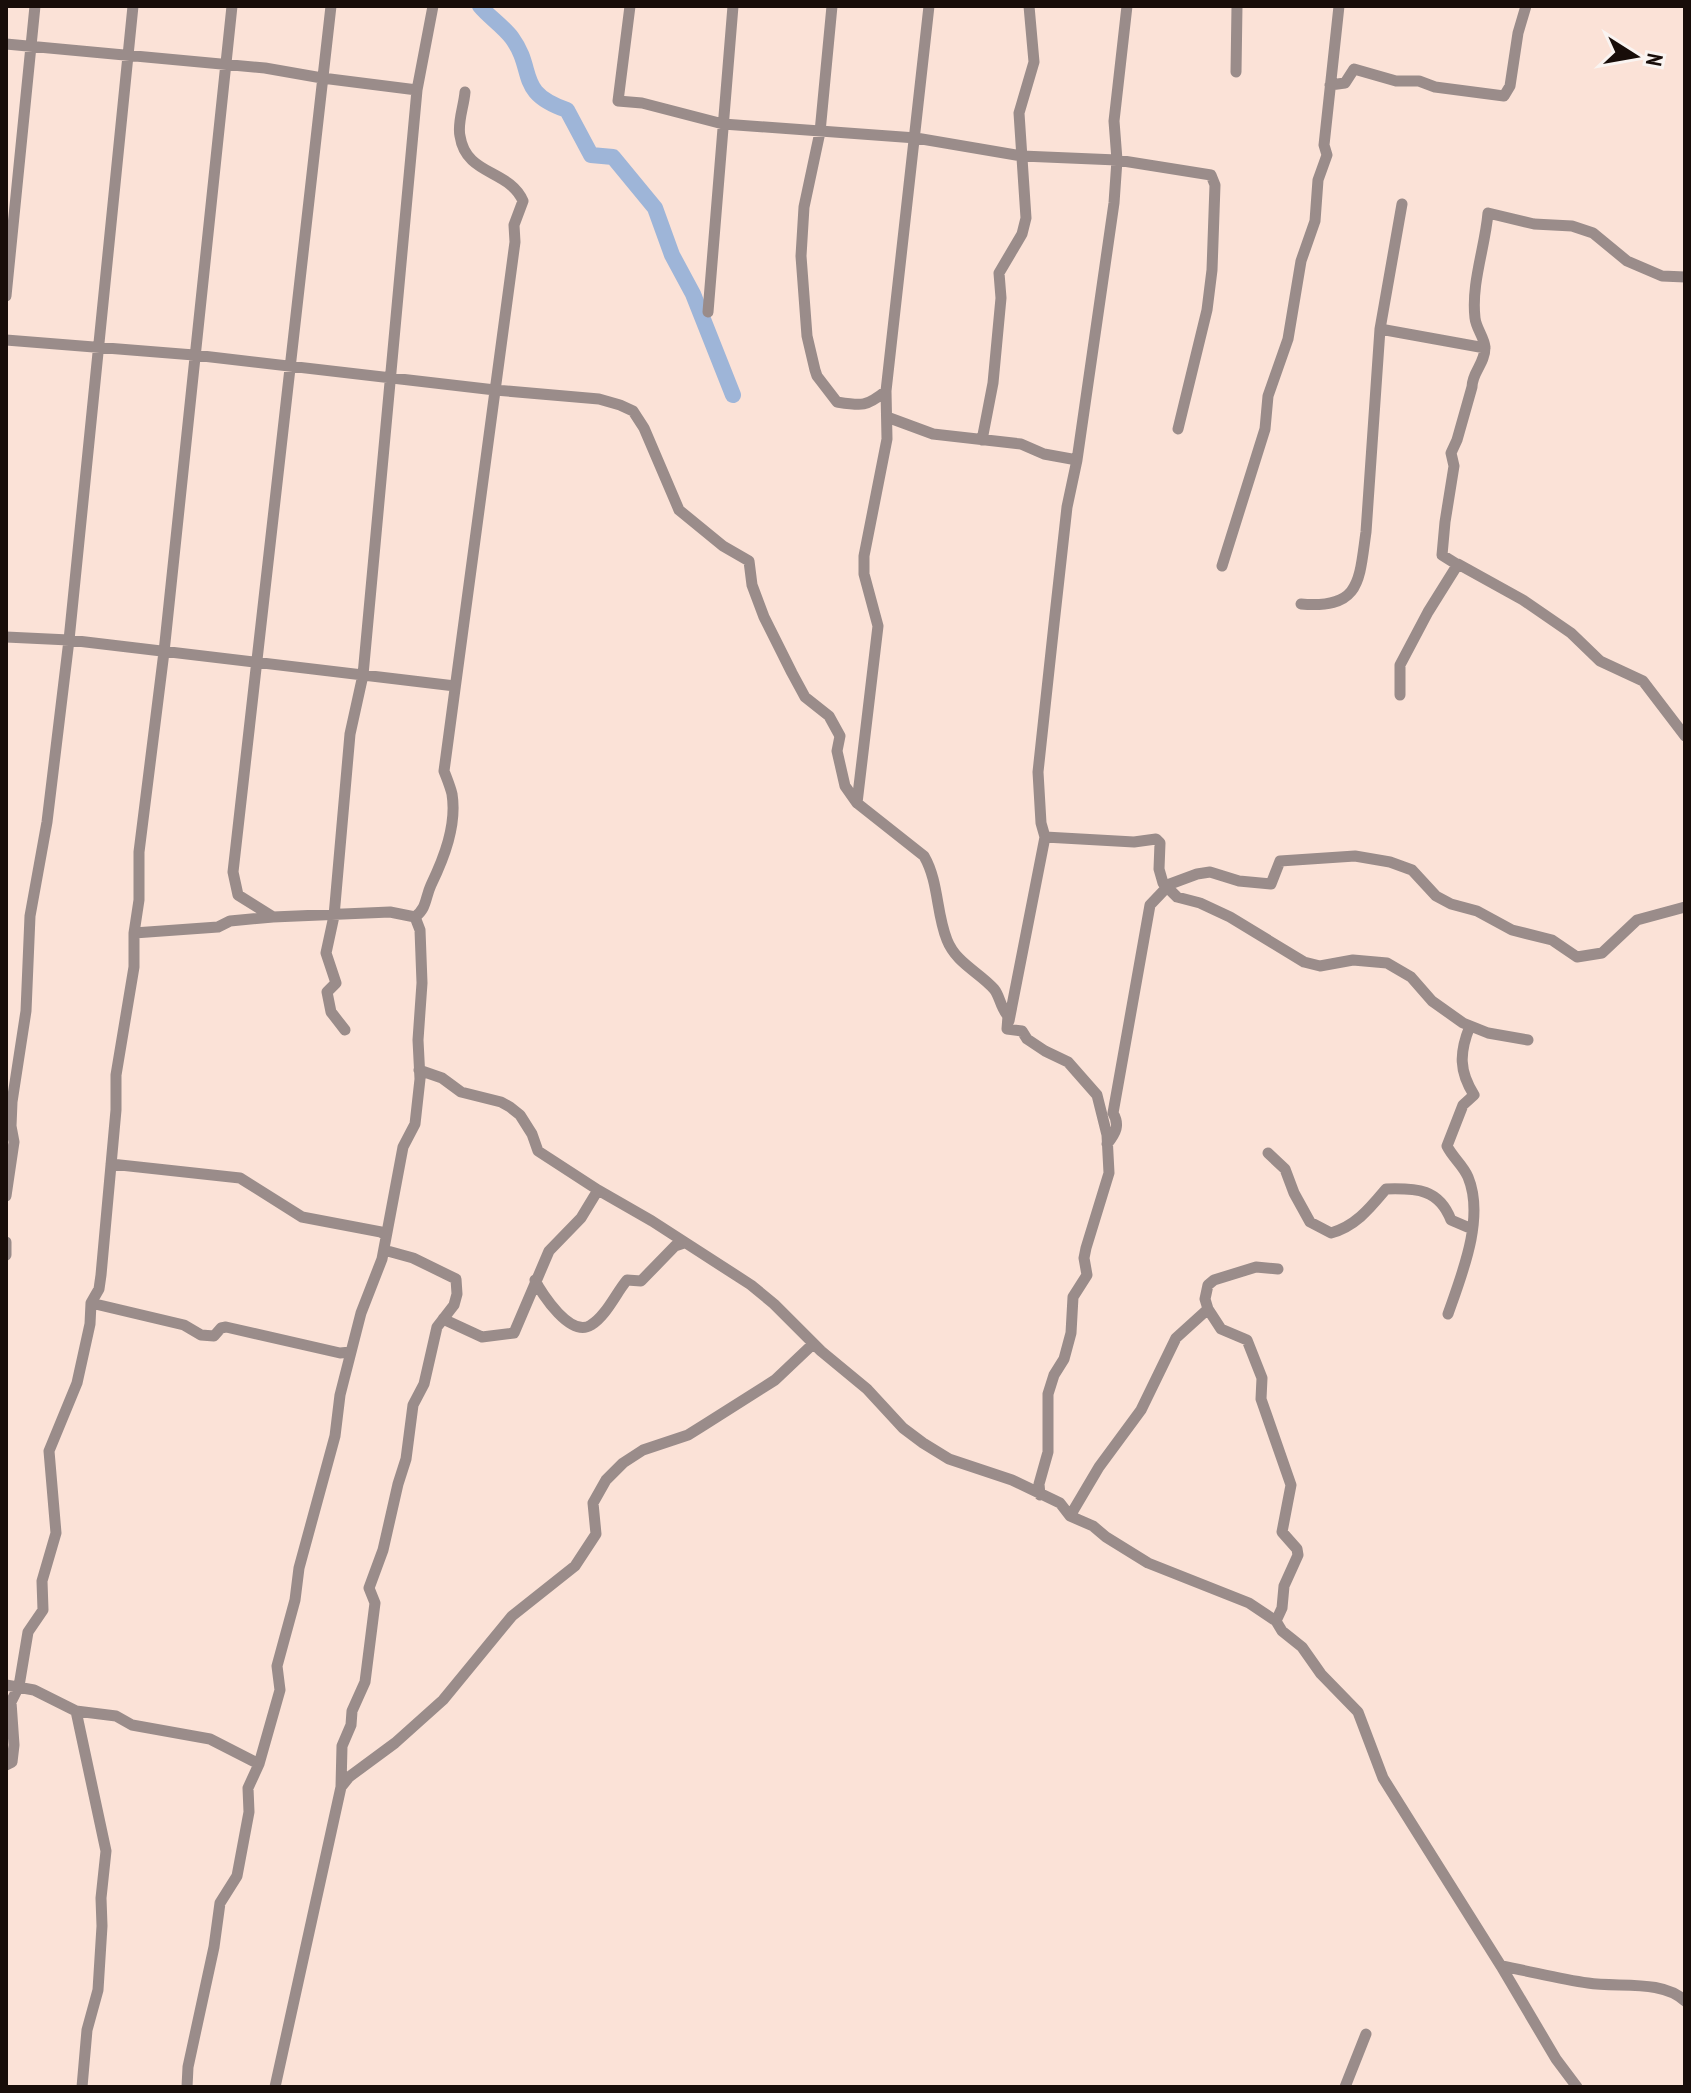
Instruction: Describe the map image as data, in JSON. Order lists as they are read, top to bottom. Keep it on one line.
{"north":"right"}
